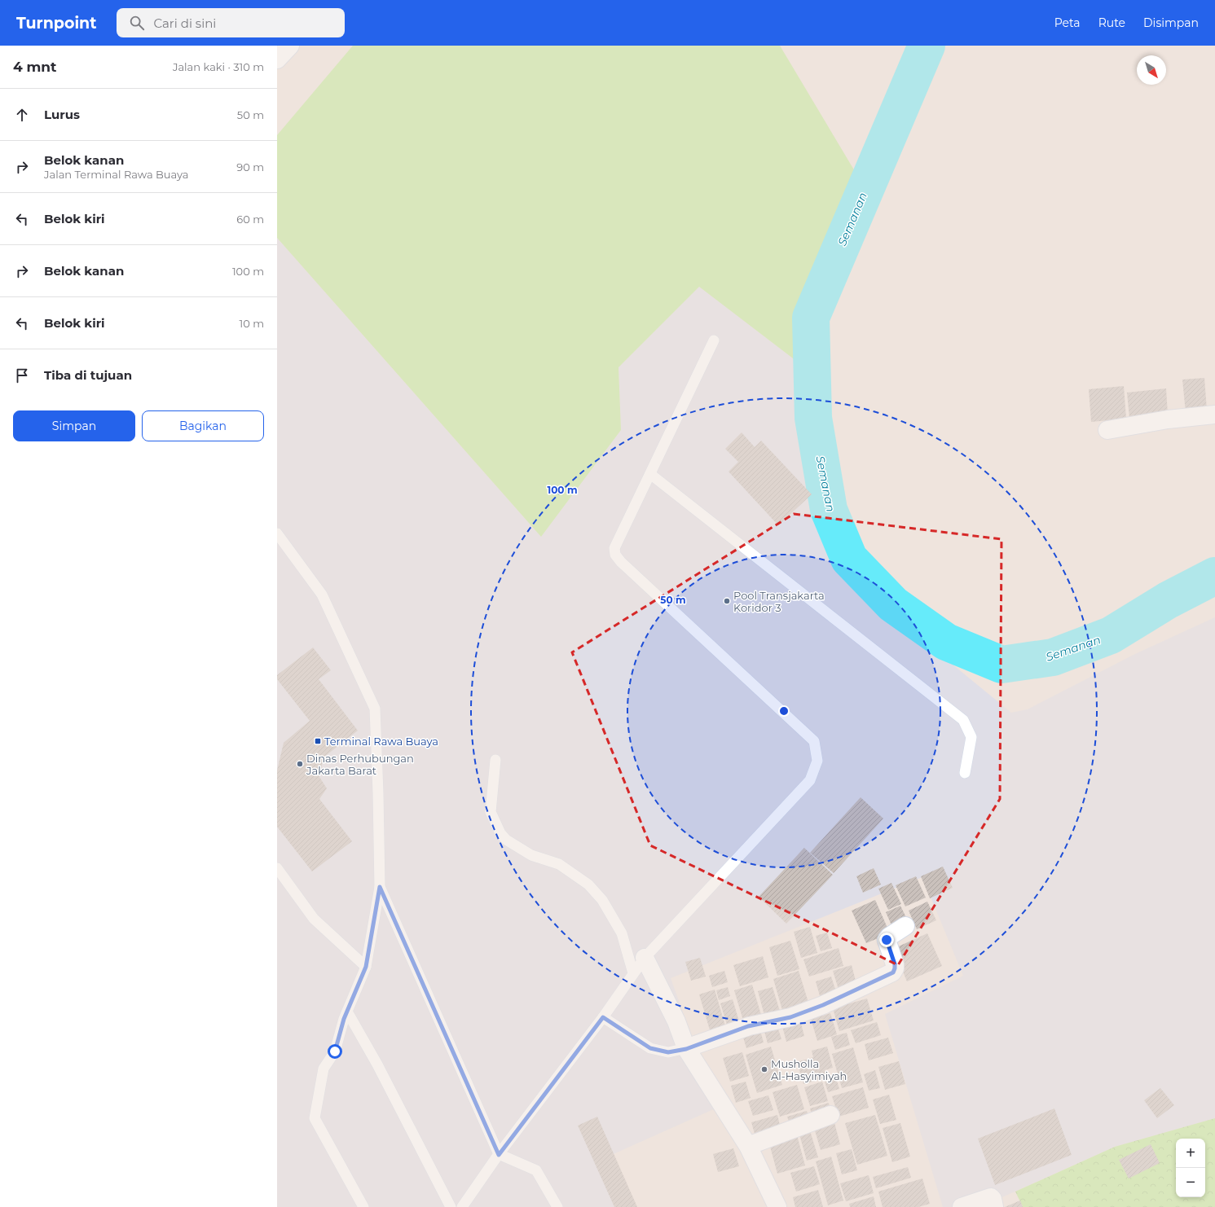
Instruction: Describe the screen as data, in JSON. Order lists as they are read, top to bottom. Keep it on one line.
{"water":["Semanan"],"places":{"other":["Pool Transjakarta Koridor 3","Dinas Perhubungan Jakarta Barat","Musholla Al-Hasyimiyah"],"transit":["Terminal Rawa Buaya"]},"north":"bottom right","page":{"header":"Turnpoint","search":"Cari di sini","nav":["Peta","Rute","Disimpan"],"heading":["4 mnt","Jalan kaki · 310 m"],"list":[["Lurus","50 m"],["Belok kanan","Jalan Terminal Rawa Buaya","90 m"],["Belok kiri","60 m"],["Belok kanan","100 m"],["Belok kiri","10 m"],"Tiba di tujuan"],"buttons":["Simpan","Bagikan"],"map_buttons":["+","−"]},"rings":["100 m","50 m"]}
